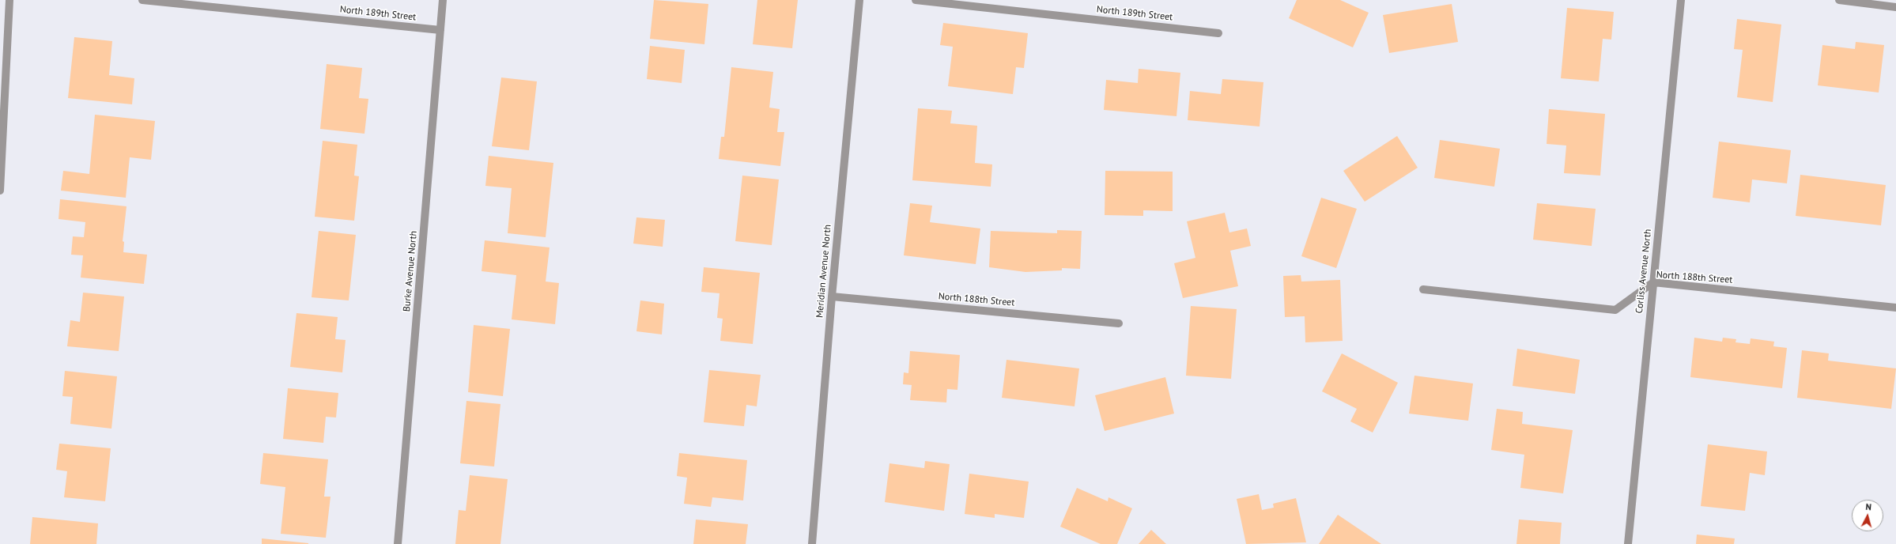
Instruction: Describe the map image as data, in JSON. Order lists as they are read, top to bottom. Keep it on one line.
{"streets":{"street":["North 189th Street","Burke Avenue North","Meridian Avenue North","Corliss Avenue North","North 188th Street"]},"crossings":[["North 189th Street","Burke Avenue North"],["Meridian Avenue North","North 188th Street"],["Corliss Avenue North","North 188th Street"]],"north":"top"}
